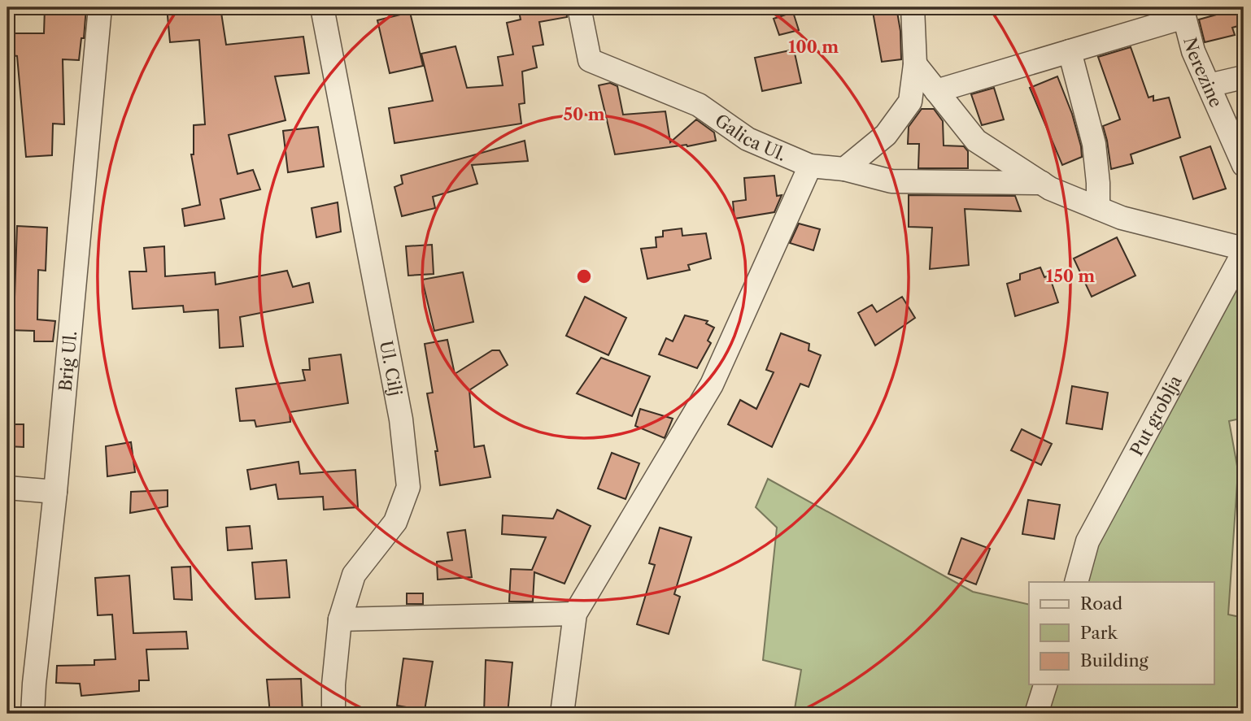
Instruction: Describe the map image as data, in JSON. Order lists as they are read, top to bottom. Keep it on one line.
{"streets":{"street":["Nerezine","Galica Ul.","Brig Ul.","Ul. Cilj","Put groblja"]},"legend":["Road","Park","Building"],"rings":["100 m","50 m","150 m"]}
